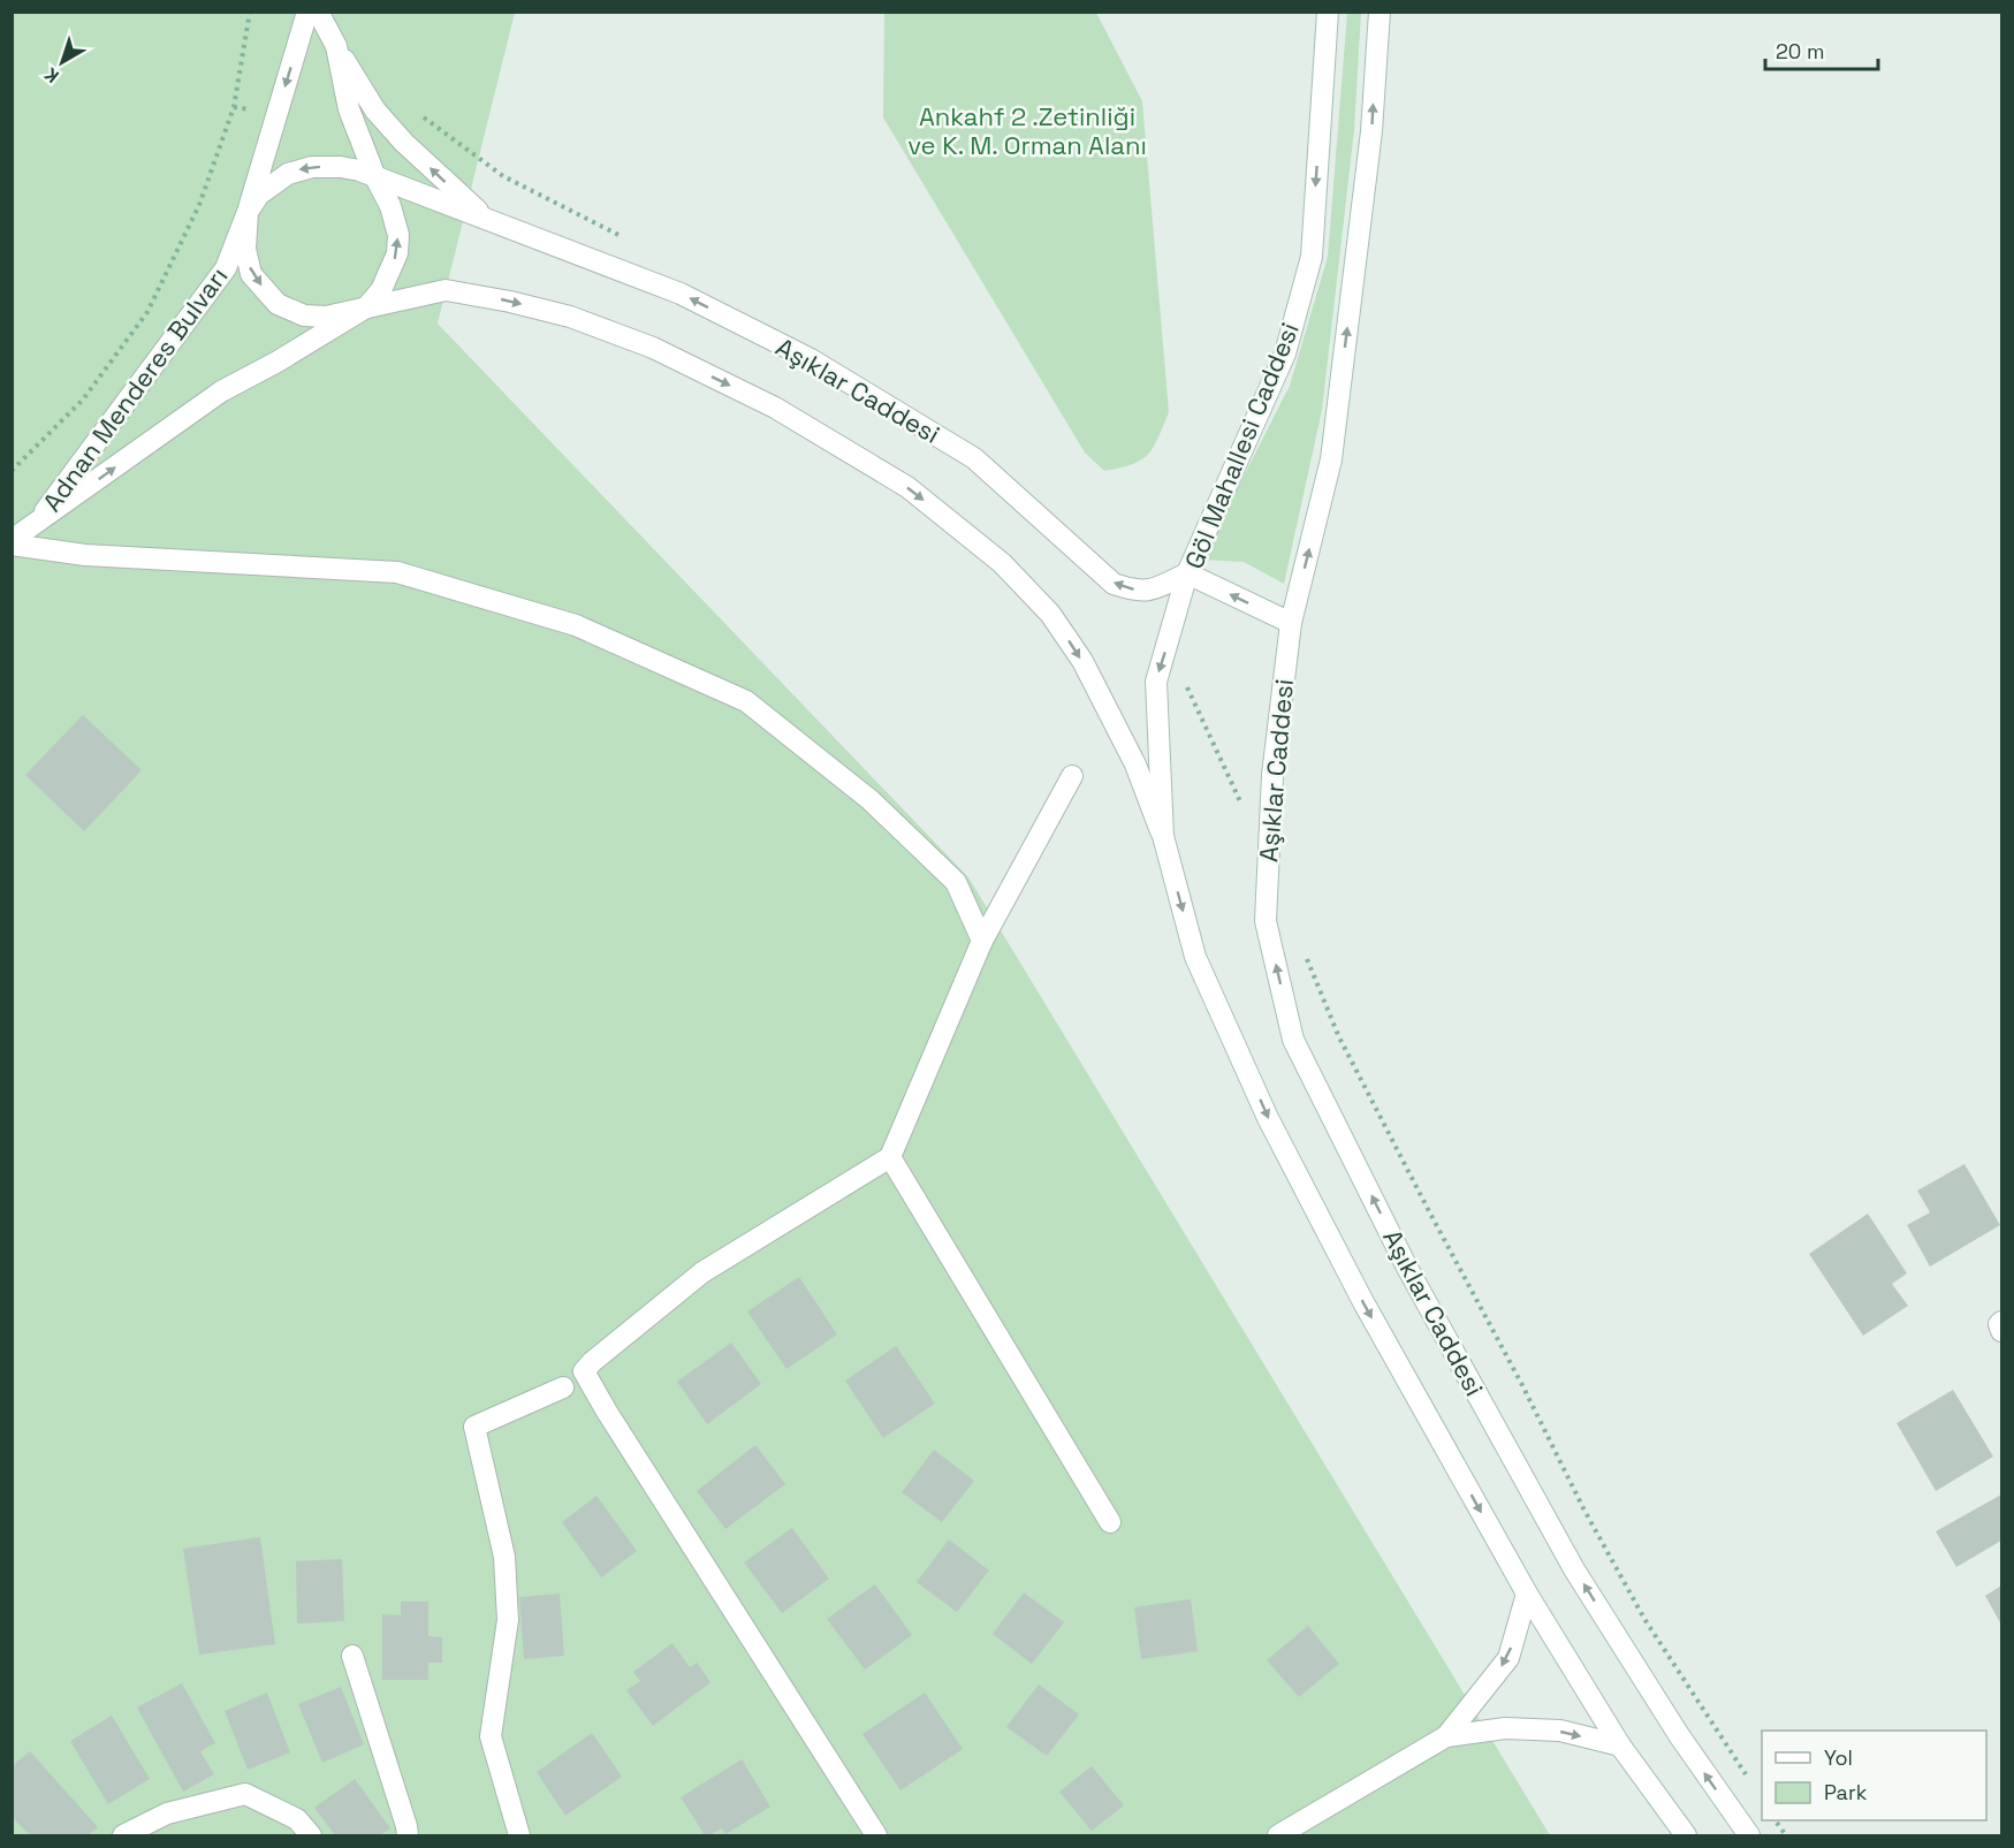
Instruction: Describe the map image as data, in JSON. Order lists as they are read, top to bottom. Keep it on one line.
{"streets":{"street":["Adnan Menderes Bulvarı","Aşıklar Caddesi","Göl Mahallesi Caddesi"]},"crossings":[["Adnan Menderes Bulvarı","Aşıklar Caddesi"],["Aşıklar Caddesi","Göl Mahallesi Caddesi"]],"parks":["Ankahf 2 .Zetinliği ve K. M. Orman Alanı"],"legend":["Yol","Park"],"scale_bar":"20 m","north":"bottom left"}
